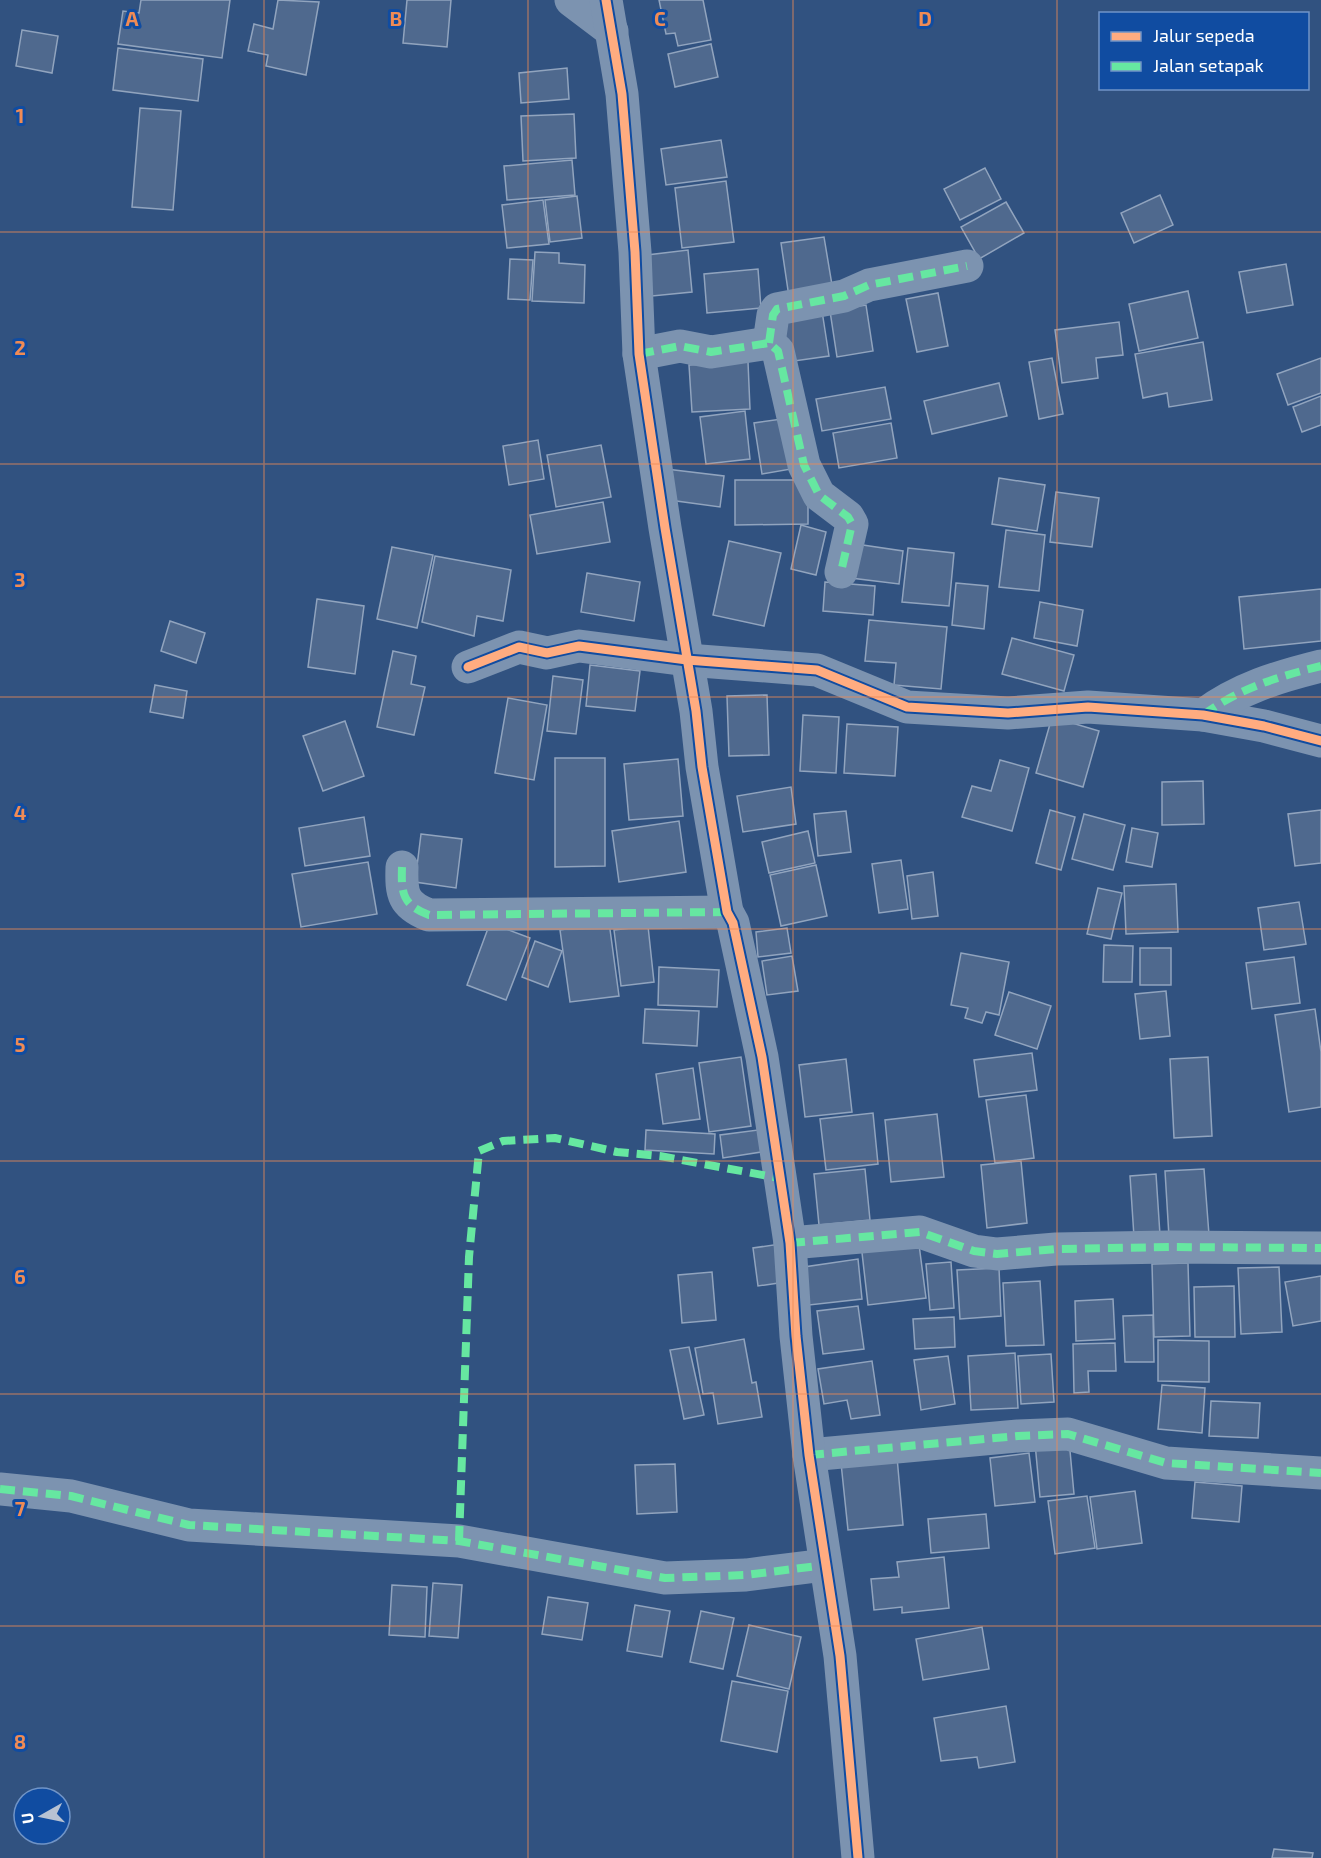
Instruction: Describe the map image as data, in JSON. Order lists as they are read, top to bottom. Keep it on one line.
{"legend":["Jalur sepeda","Jalan setapak"],"north":"left","grid":{"columns":["A","B","C","D"],"rows":["1","2","3","4","5","6","7","8"]}}
